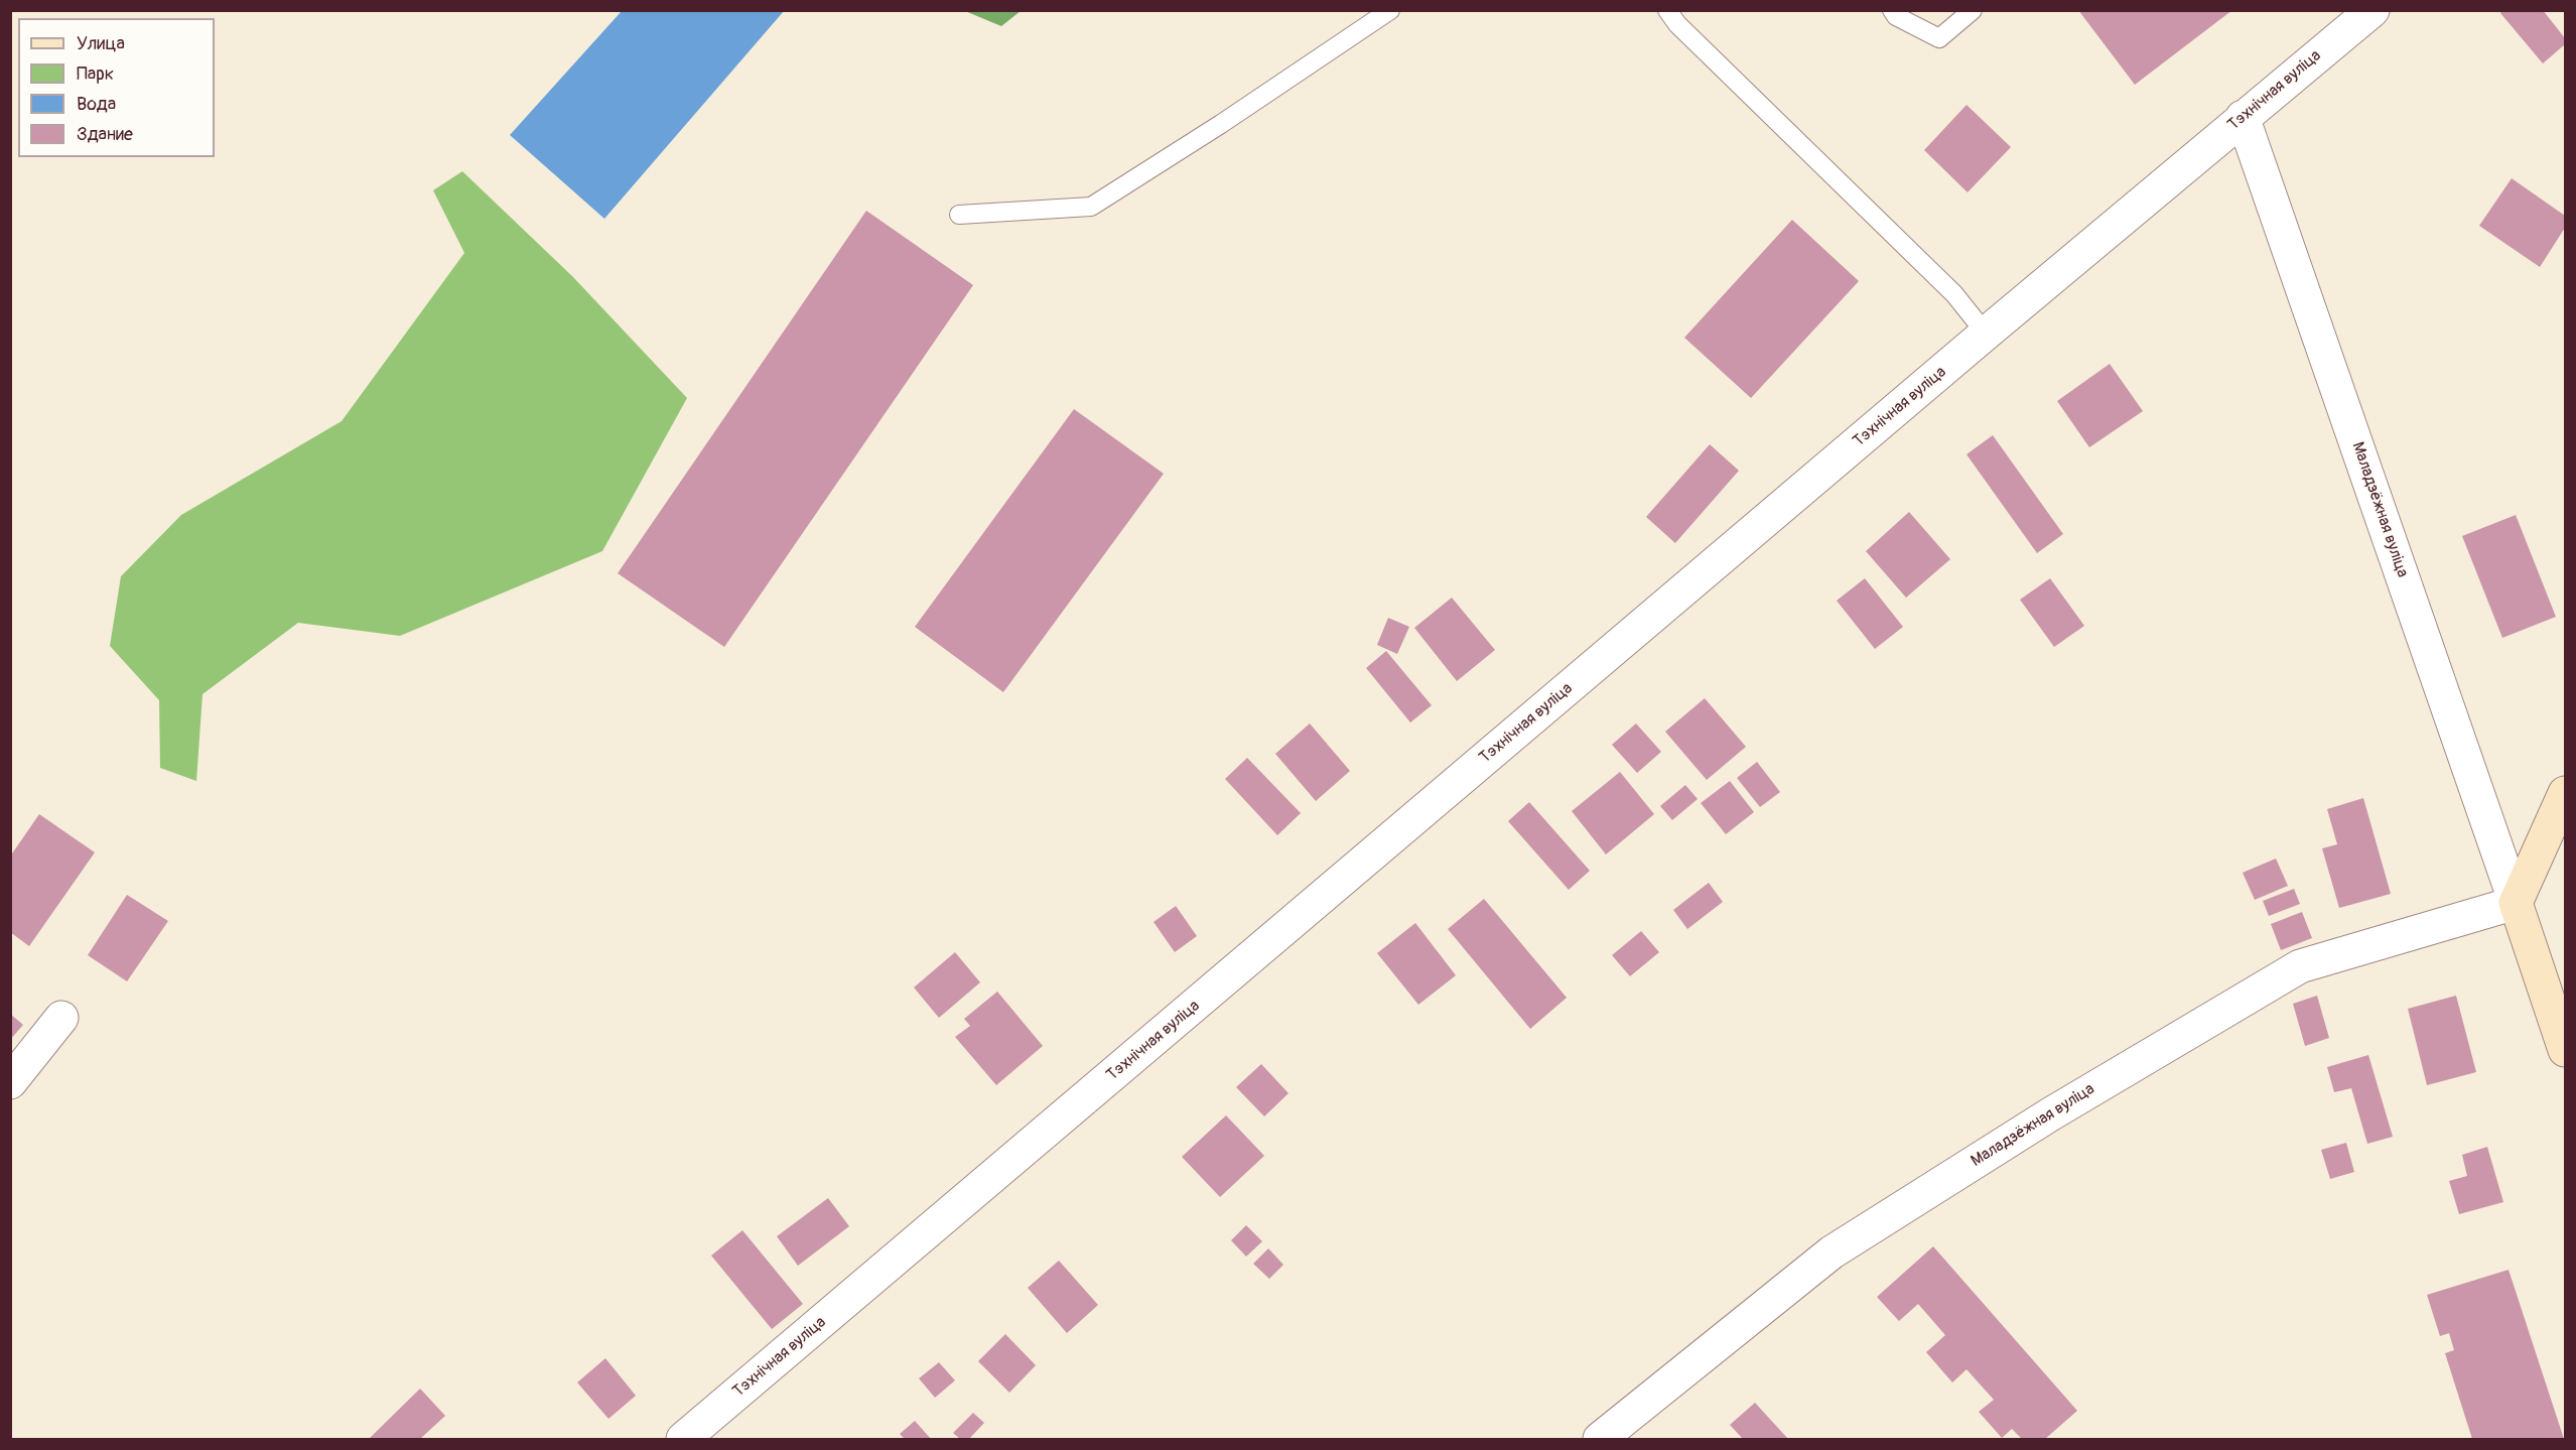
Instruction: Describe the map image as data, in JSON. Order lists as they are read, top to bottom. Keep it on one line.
{"streets":{"street":["Тэхнічная вуліца","Маладзёжная вуліца"]},"crossings":[["Тэхнічная вуліца","Маладзёжная вуліца"]],"legend":["Улица","Парк","Вода","Здание"]}
